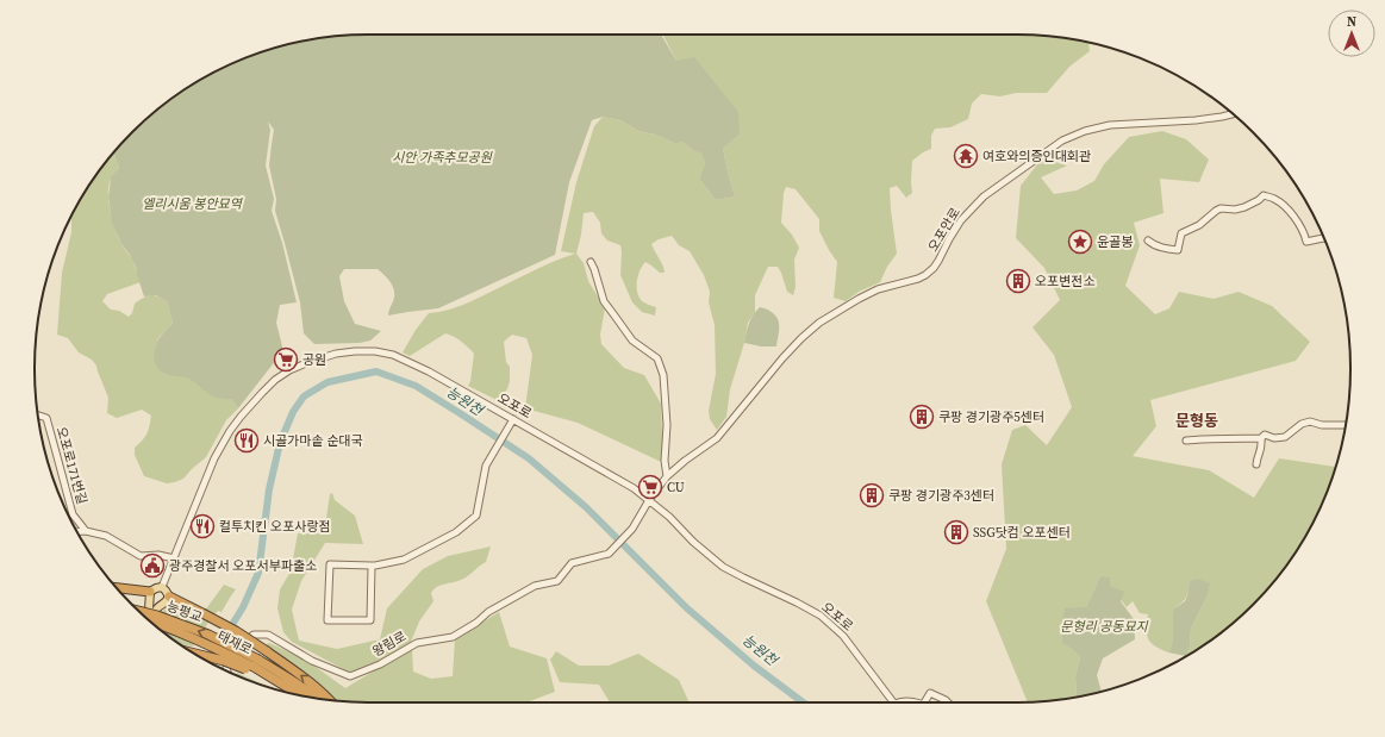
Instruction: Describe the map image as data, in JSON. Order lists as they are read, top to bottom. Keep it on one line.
{"streets":{"highway":["능평교","태재로"],"street":["오포안로","오포로","오포로171번길","왕림로"]},"crossings":[["오포안로","오포로"],["오포안로","왕림로"],["오포로","왕림로"],["능평교","태재로"]],"districts":["문형동"],"water":["능원천"],"parks":["시안 가족추모공원","엘리시움 봉안묘역","문형리 공동묘지"],"places":{"temple":["여호와의증인대회관"],"place":["윤골봉"],"building":["오포변전소","쿠팡 경기광주5센터","쿠팡 경기광주3센터","SSG닷컴 오포센터"],"supermarket":["공원","CU"],"restaurant":["시골가마솥 순대국","컬투치킨 오포사랑점"],"public building":["광주경찰서 오포서부파출소"]},"north":"top"}
